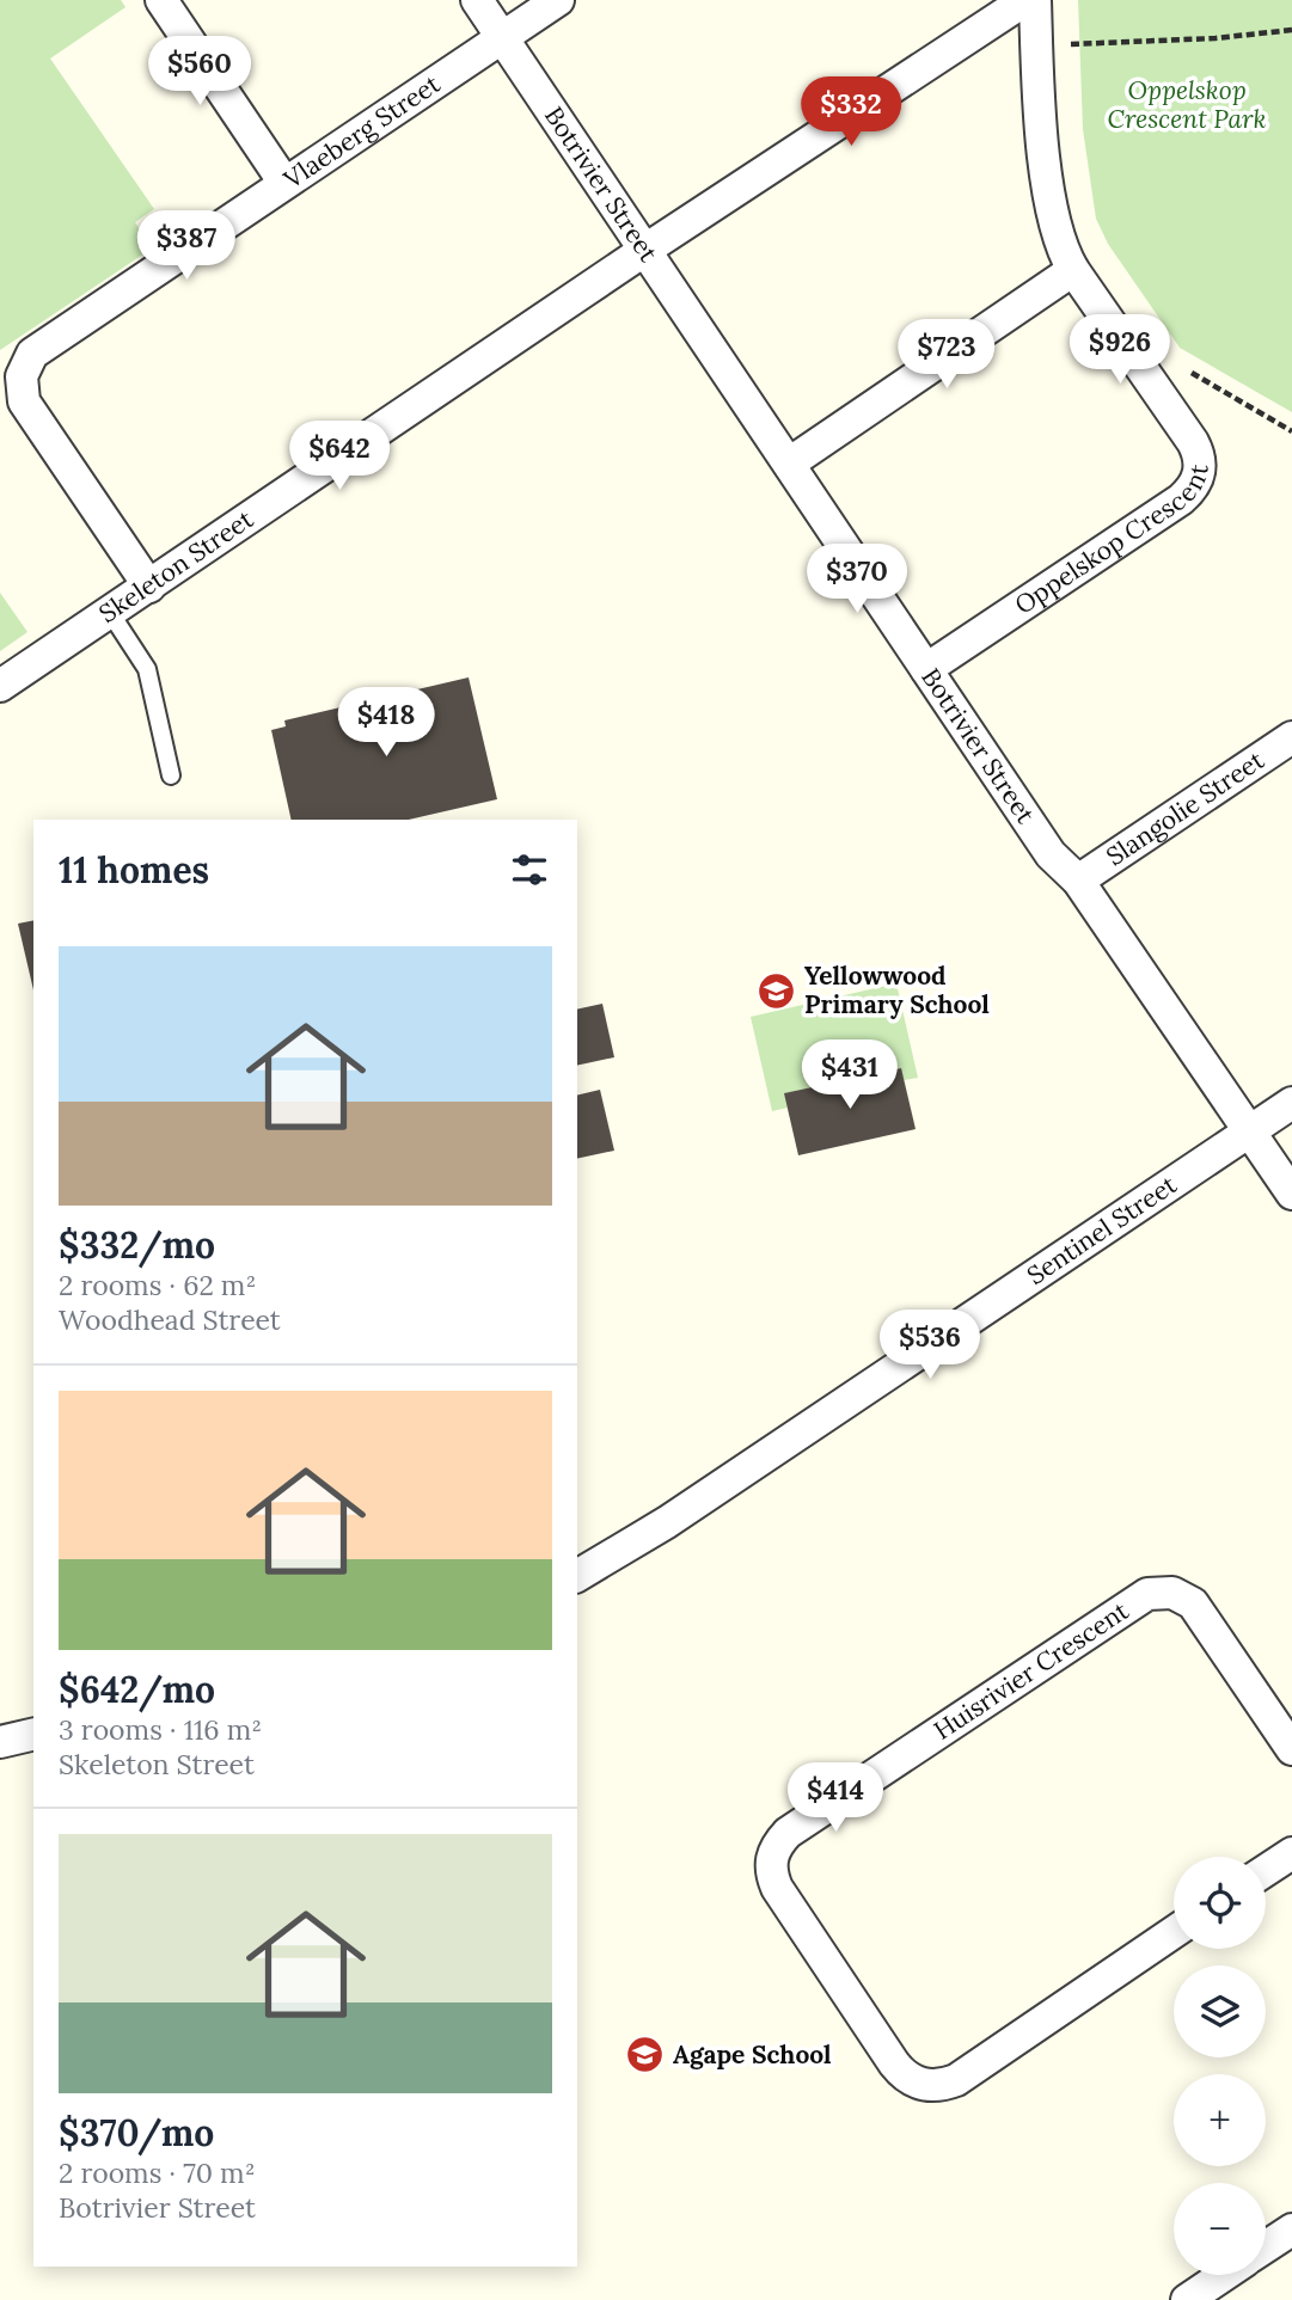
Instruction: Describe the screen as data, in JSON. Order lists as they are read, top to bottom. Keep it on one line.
{"streets":{"street":["Vlaeberg Street","Botrivier Street","Oppelskop Crescent","Skeleton Street","Slangolie Street","Sentinel Street","Huisrivier Crescent"]},"crossings":[["Vlaeberg Street","Botrivier Street"],["Vlaeberg Street","Skeleton Street"],["Botrivier Street","Oppelskop Crescent"],["Botrivier Street","Skeleton Street"],["Botrivier Street","Slangolie Street"],["Botrivier Street","Sentinel Street"]],"parks":["Oppelskop Crescent Park"],"places":{"school or university":["Yellowwood Primary School","Agape School"]},"page":{"price":["$560","$332","$387","$926","$723","$642","$370","$418","$431","$536","$414"],"heading":"11 homes","list":[{"name":"$332/mo","note":"2 rooms · 62 m² · Woodhead Street"},{"name":"$642/mo","note":"3 rooms · 116 m² · Skeleton Street"},{"name":"$370/mo","note":"2 rooms · 70 m² · Botrivier Street"}],"map_buttons":["+","−"]}}
